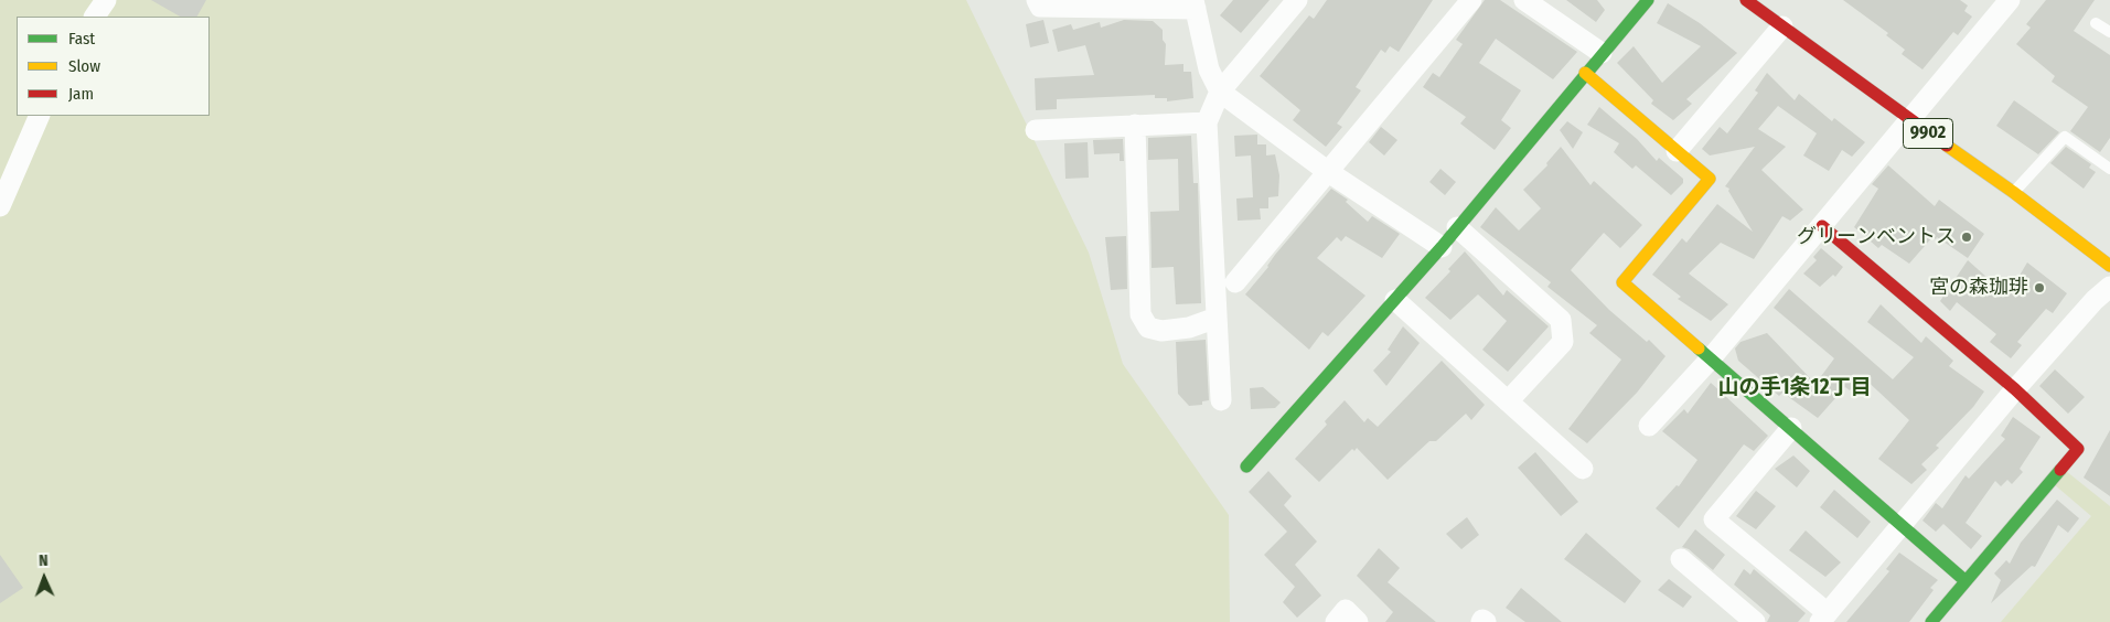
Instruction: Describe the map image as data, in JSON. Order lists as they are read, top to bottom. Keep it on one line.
{"streets":{"street":["9902"]},"districts":["山の手1条12丁目"],"places":["グリーンベントス","宮の森珈琲"],"legend":["Fast","Slow","Jam"],"north":"top"}
